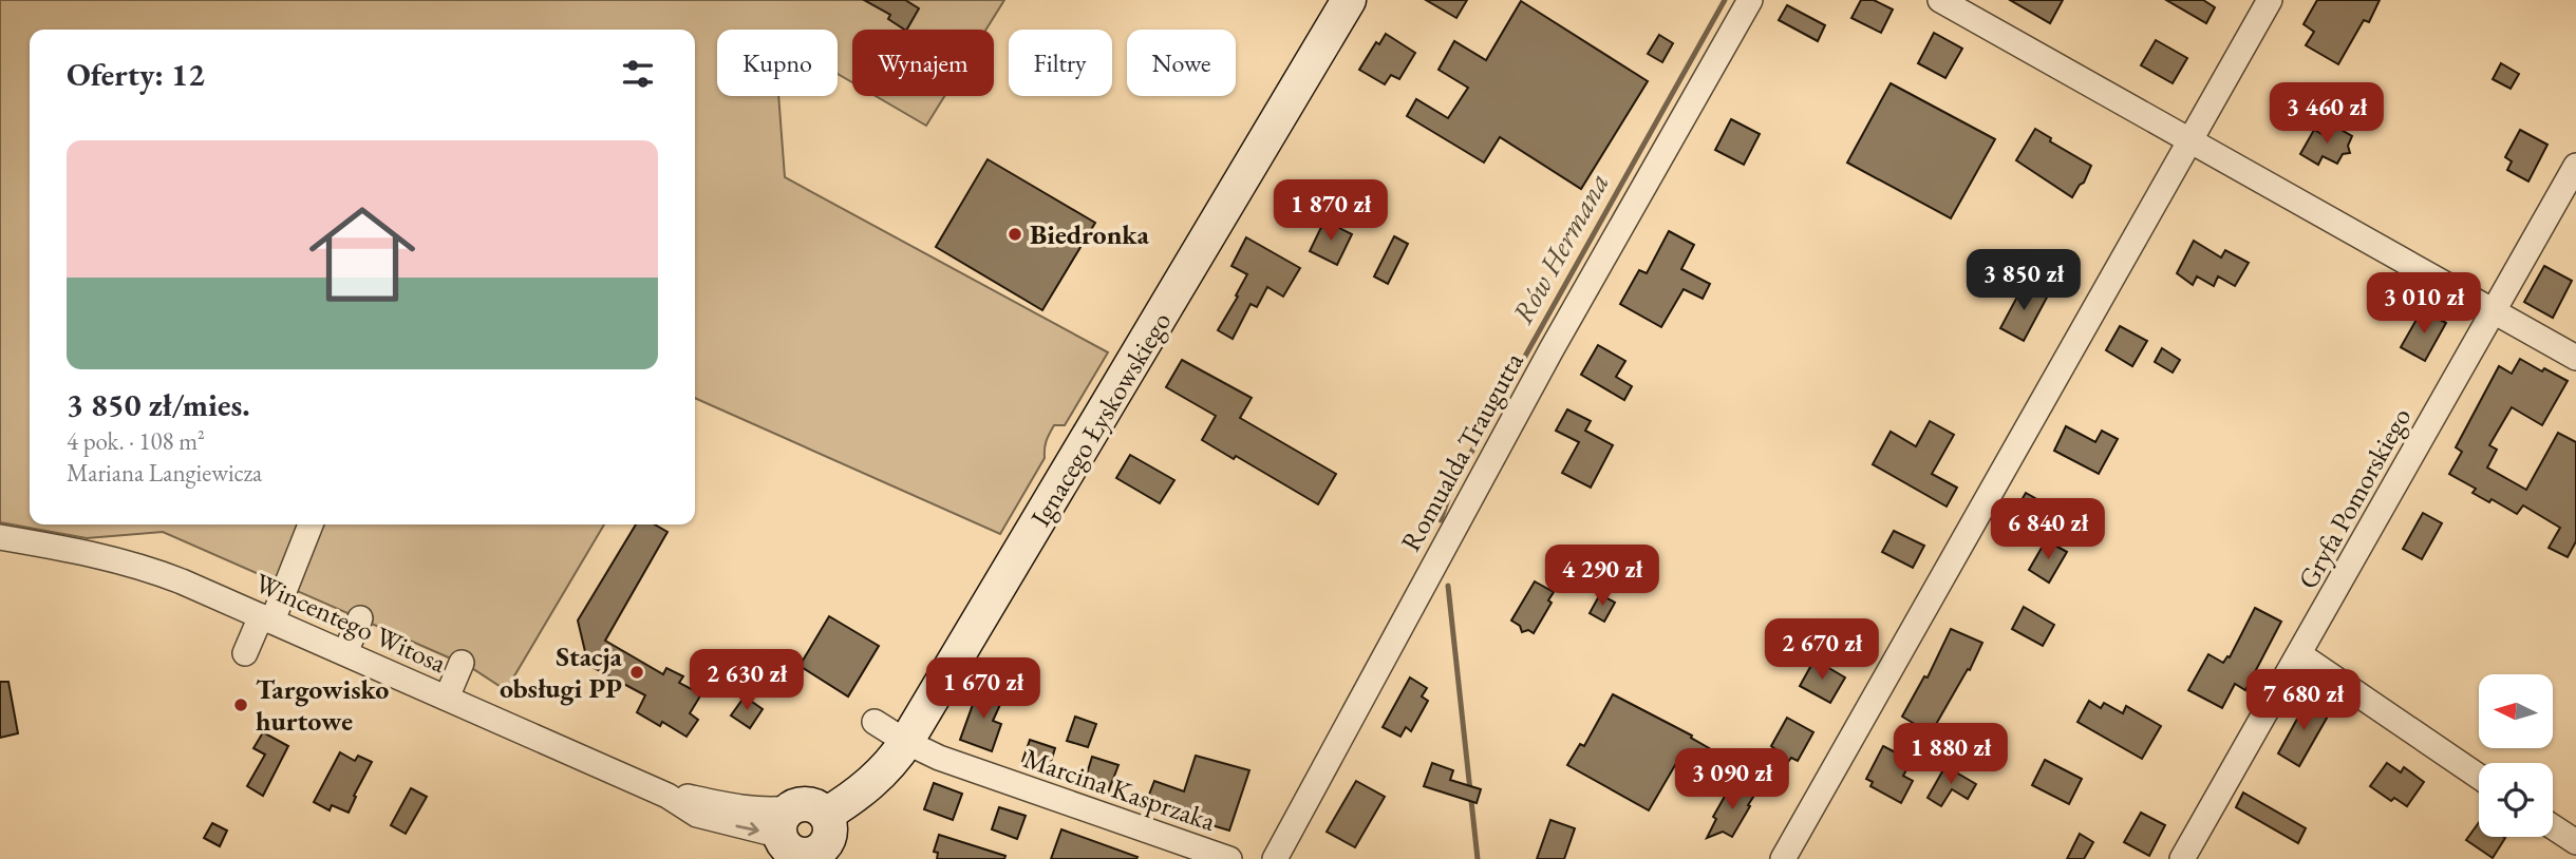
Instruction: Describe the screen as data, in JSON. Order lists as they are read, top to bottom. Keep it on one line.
{"streets":{"street":["Ignacego Łyskowskiego","Romualda Traugutta","Gryfa Pomorskiego","Wincentego Witosa","Marcina Kasprzaka"]},"crossings":[["Ignacego Łyskowskiego","Wincentego Witosa"],["Ignacego Łyskowskiego","Marcina Kasprzaka"]],"water":["Rów Hermana"],"places":["Biedronka","Stacja obsługi PP","Targowisko hurtowe"],"north":"left","page":{"chip":["Kupno","Wynajem","Filtry","Nowe"],"heading":"Oferty: 12","price":["3 460 zł","1 870 zł","3 850 zł","3 010 zł","6 840 zł","4 290 zł","2 670 zł","2 630 zł","1 670 zł","7 680 zł","1 880 zł","3 090 zł"],"list":[{"name":"3 850 zł/mies.","note":"4 pok. · 108 m² · Mariana Langiewicza"}]}}
